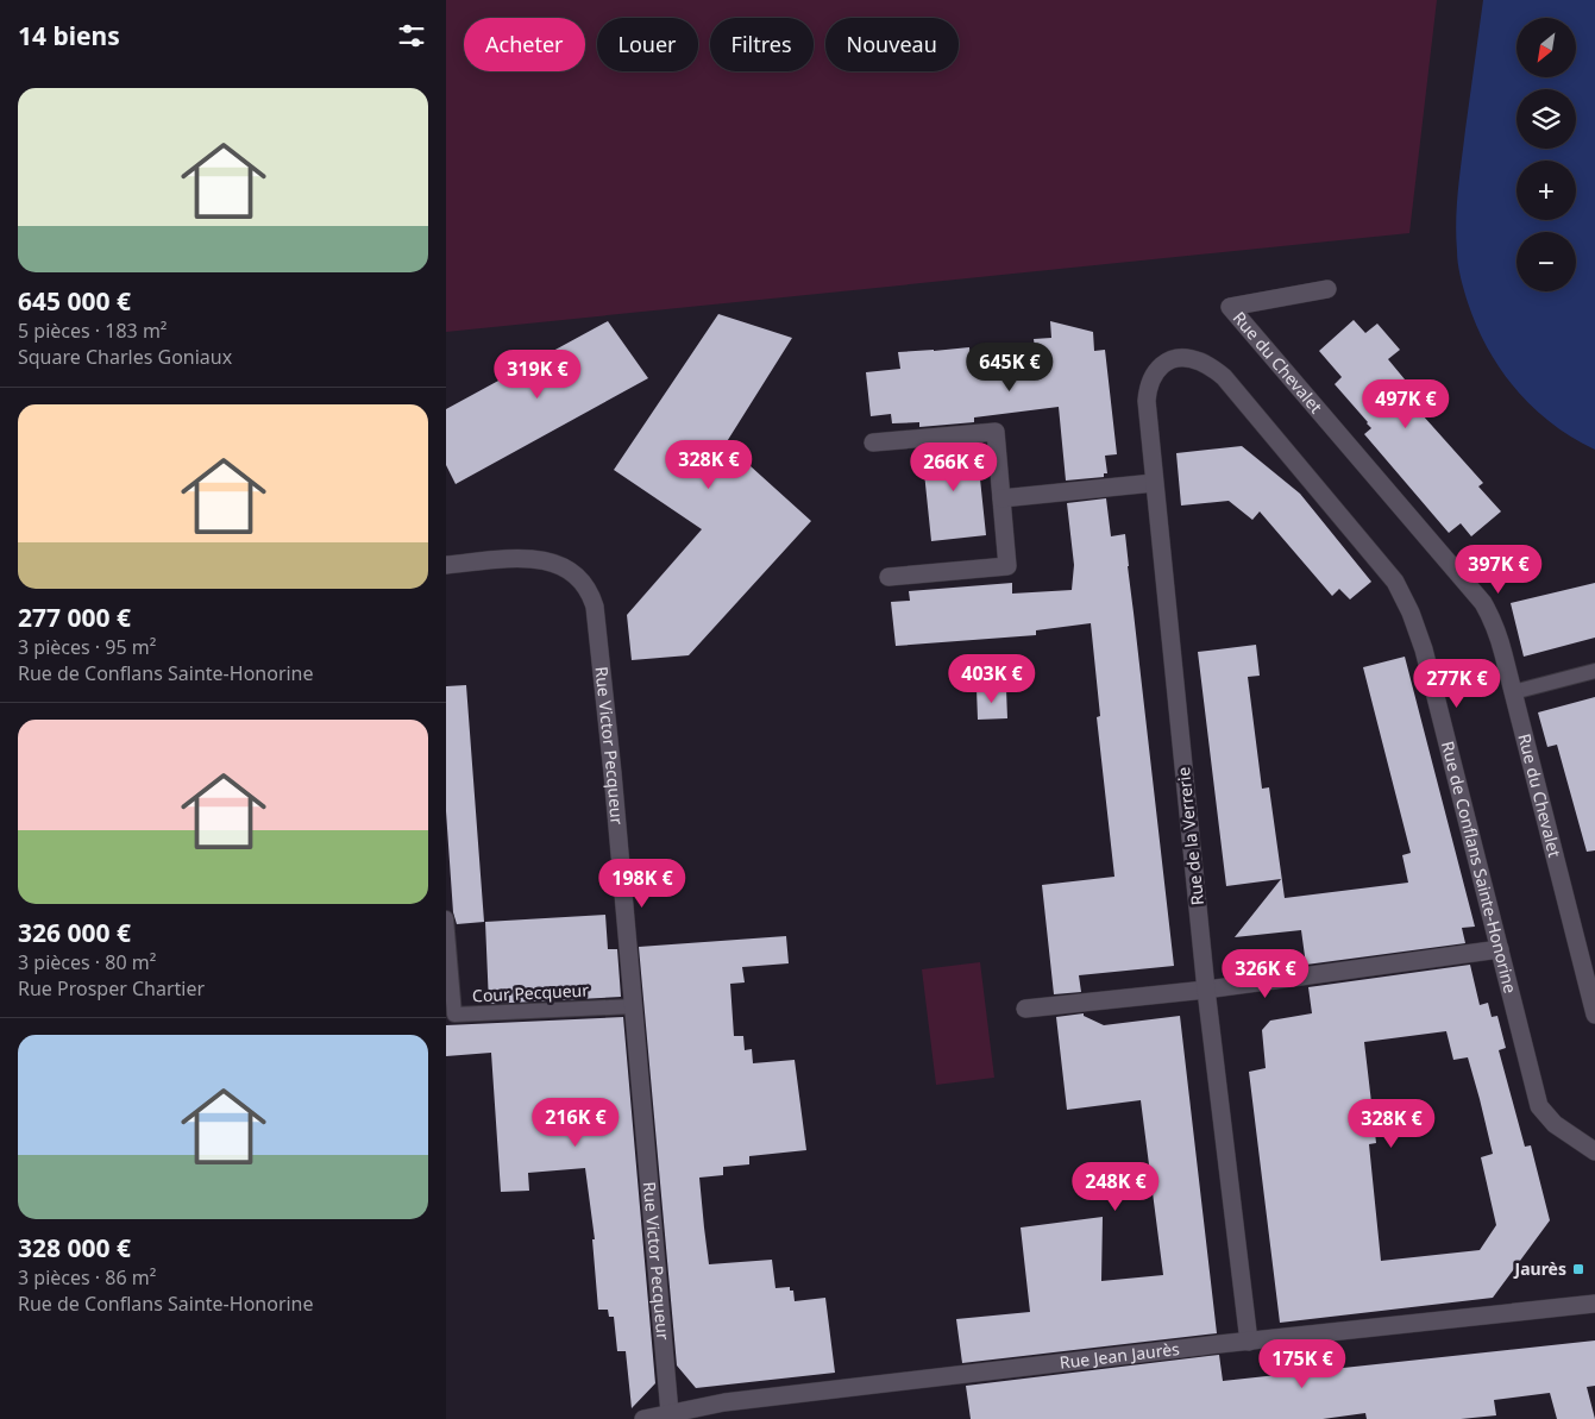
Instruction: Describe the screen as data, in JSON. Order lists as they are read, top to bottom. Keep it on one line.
{"streets":{"street":["Rue du Chevalet","Rue Victor Pecqueur","Rue de la Verrerie","Rue de Conflans Sainte-Honorine","Rue Jean Jaurès"],"lane":["Cour Pecqueur"]},"crossings":[["Rue Victor Pecqueur","Cour Pecqueur"],["Rue Victor Pecqueur","Rue Jean Jaurès"],["Rue de la Verrerie","Rue de Conflans Sainte-Honorine"],["Rue de la Verrerie","Rue Jean Jaurès"]],"places":{"transit":["Jaurès"]},"north":"bottom left","page":{"heading":"14 biens","map_buttons":["+","−"],"chip":["Acheter","Louer","Filtres","Nouveau"],"list":[{"name":"645 000 €","note":"5 pièces · 183 m² · Square Charles Goniaux"},{"name":"277 000 €","note":"3 pièces · 95 m² · Rue de Conflans Sainte-Honorine"},{"name":"326 000 €","note":"3 pièces · 80 m² · Rue Prosper Chartier"},{"name":"328 000 €","note":"3 pièces · 86 m² · Rue de Conflans Sainte-Honorine"}],"price":["645K €","319K €","497K €","328K €","266K €","397K €","403K €","277K €","198K €","326K €","216K €","328K €","248K €","175K €"]}}
